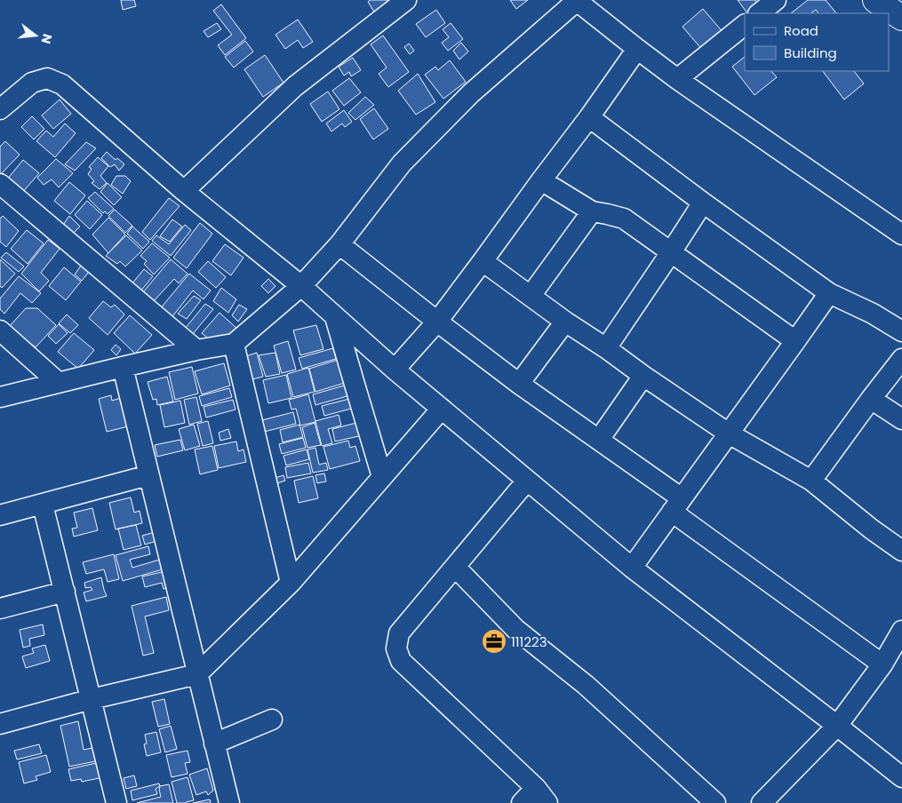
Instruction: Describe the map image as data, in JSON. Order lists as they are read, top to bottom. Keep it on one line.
{"places":{"office":["111223"]},"legend":["Road","Building"],"north":"right"}
